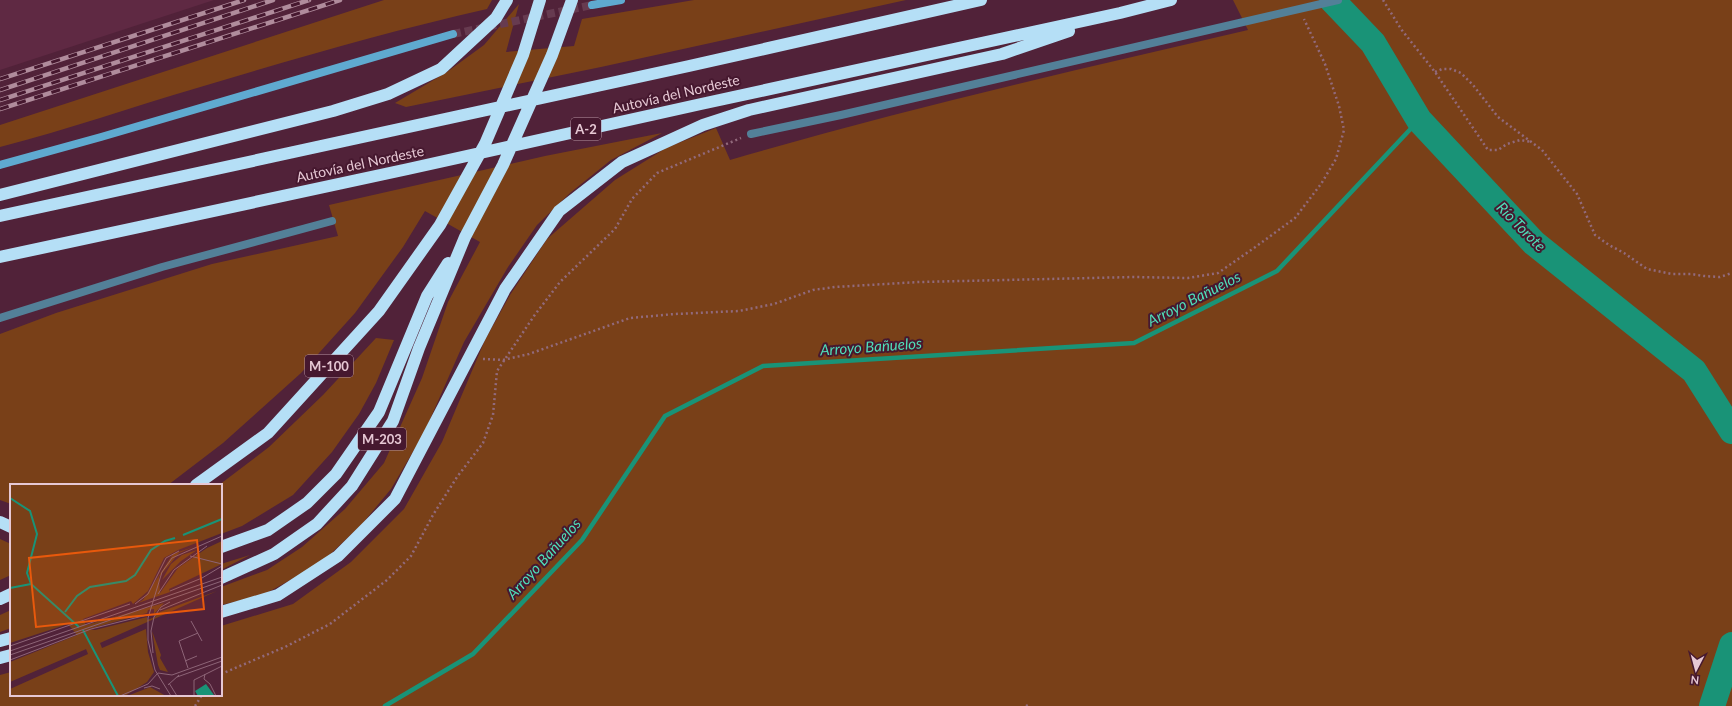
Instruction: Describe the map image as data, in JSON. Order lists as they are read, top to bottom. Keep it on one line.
{"streets":{"highway":["Autovía del Nordeste","A-2","M-100","M-203"]},"crossings":[["Autovía del Nordeste","A-2"]],"water":["Río Torote","Arroyo Bañuelos"],"north":"bottom"}
